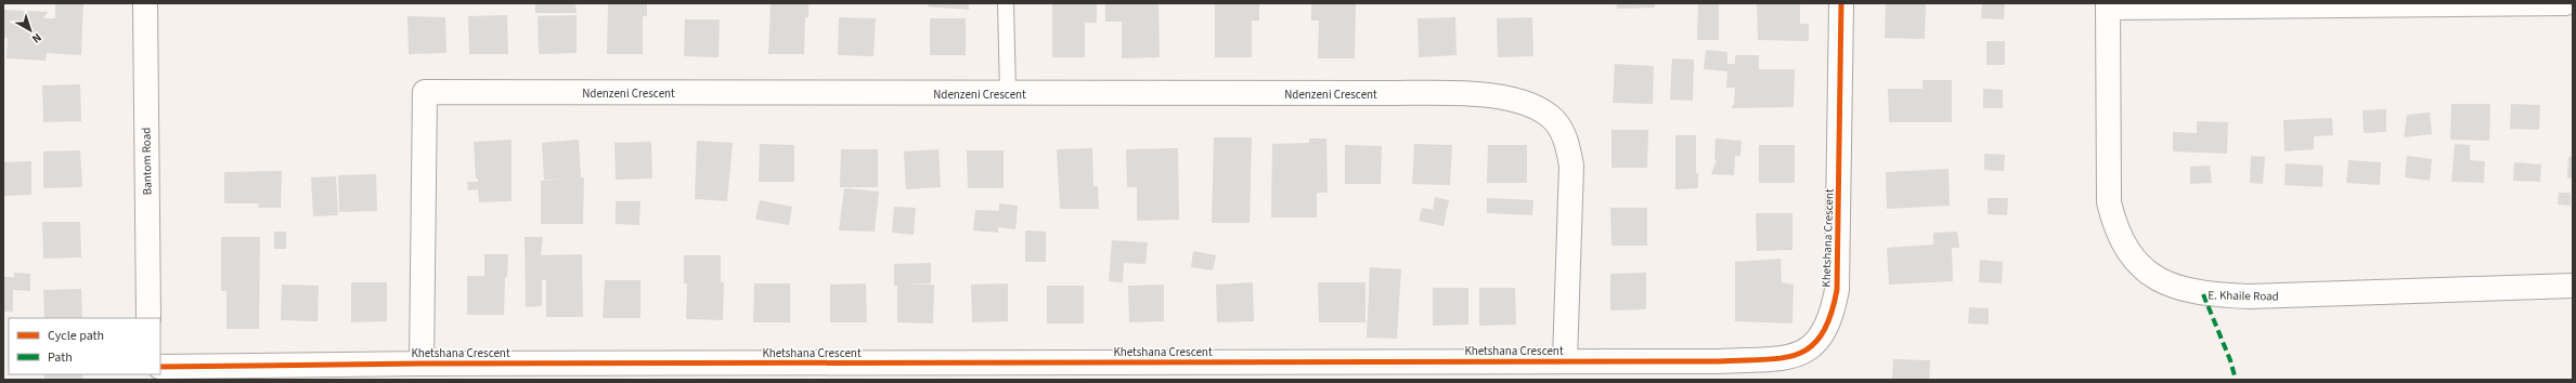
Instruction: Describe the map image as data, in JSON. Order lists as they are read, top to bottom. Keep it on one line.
{"streets":{"street":["Ndenzeni Crescent","Bantom Road","Khetshana Crescent","E. Khaile Road"]},"crossings":[["Ndenzeni Crescent","Khetshana Crescent"]],"legend":["Cycle path","Path"],"north":"bottom right"}
